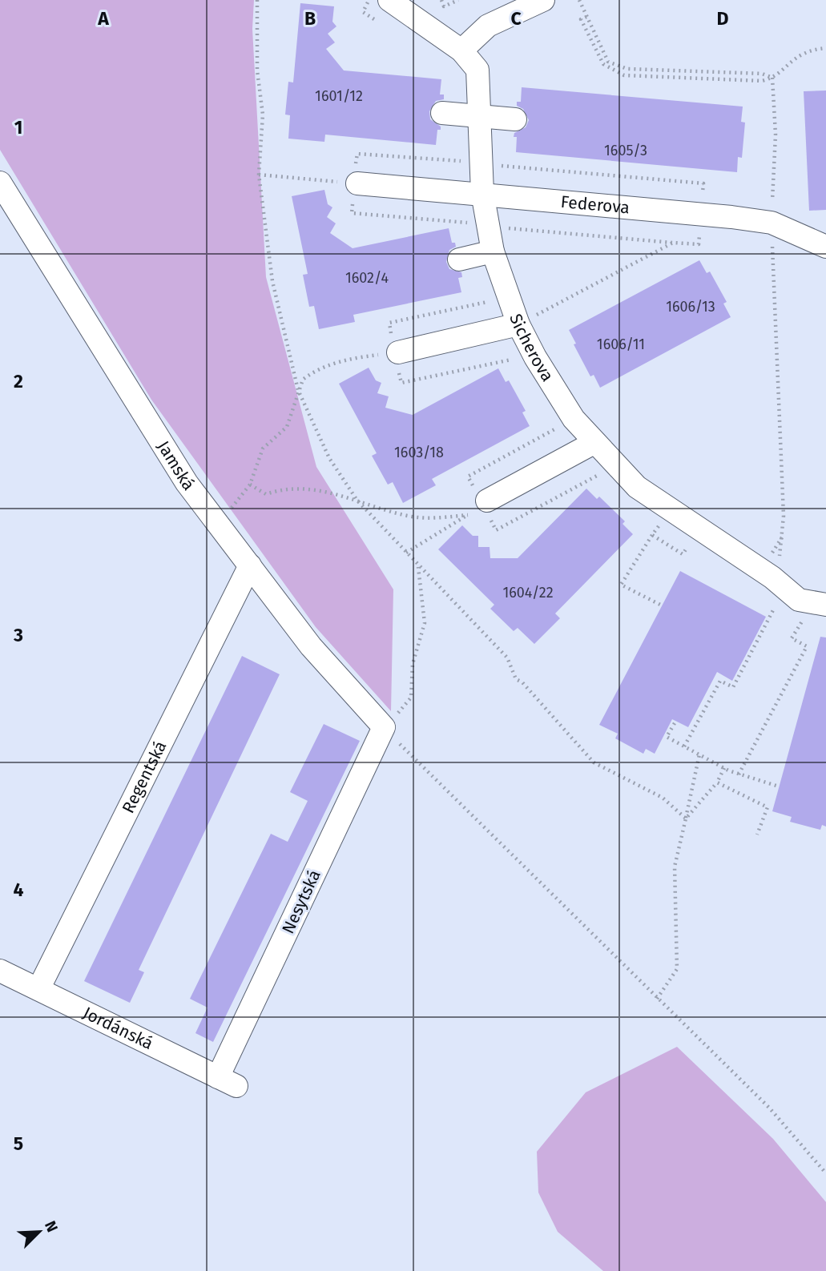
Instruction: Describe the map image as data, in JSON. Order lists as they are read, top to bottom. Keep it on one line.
{"streets":{"street":["Federova","Sicherova","Jamská","Regentská","Nesytská","Jordánská"]},"crossings":[["Federova","Sicherova"],["Jamská","Regentská"],["Jamská","Nesytská"],["Regentská","Jordánská"],["Nesytská","Jordánská"]],"house_numbers":["1601/12","1605/3","1602/4","1606/13","1606/11","1603/18","1604/22"],"north":"top right","grid":{"columns":["A","B","C","D"],"rows":["1","2","3","4","5"]}}
